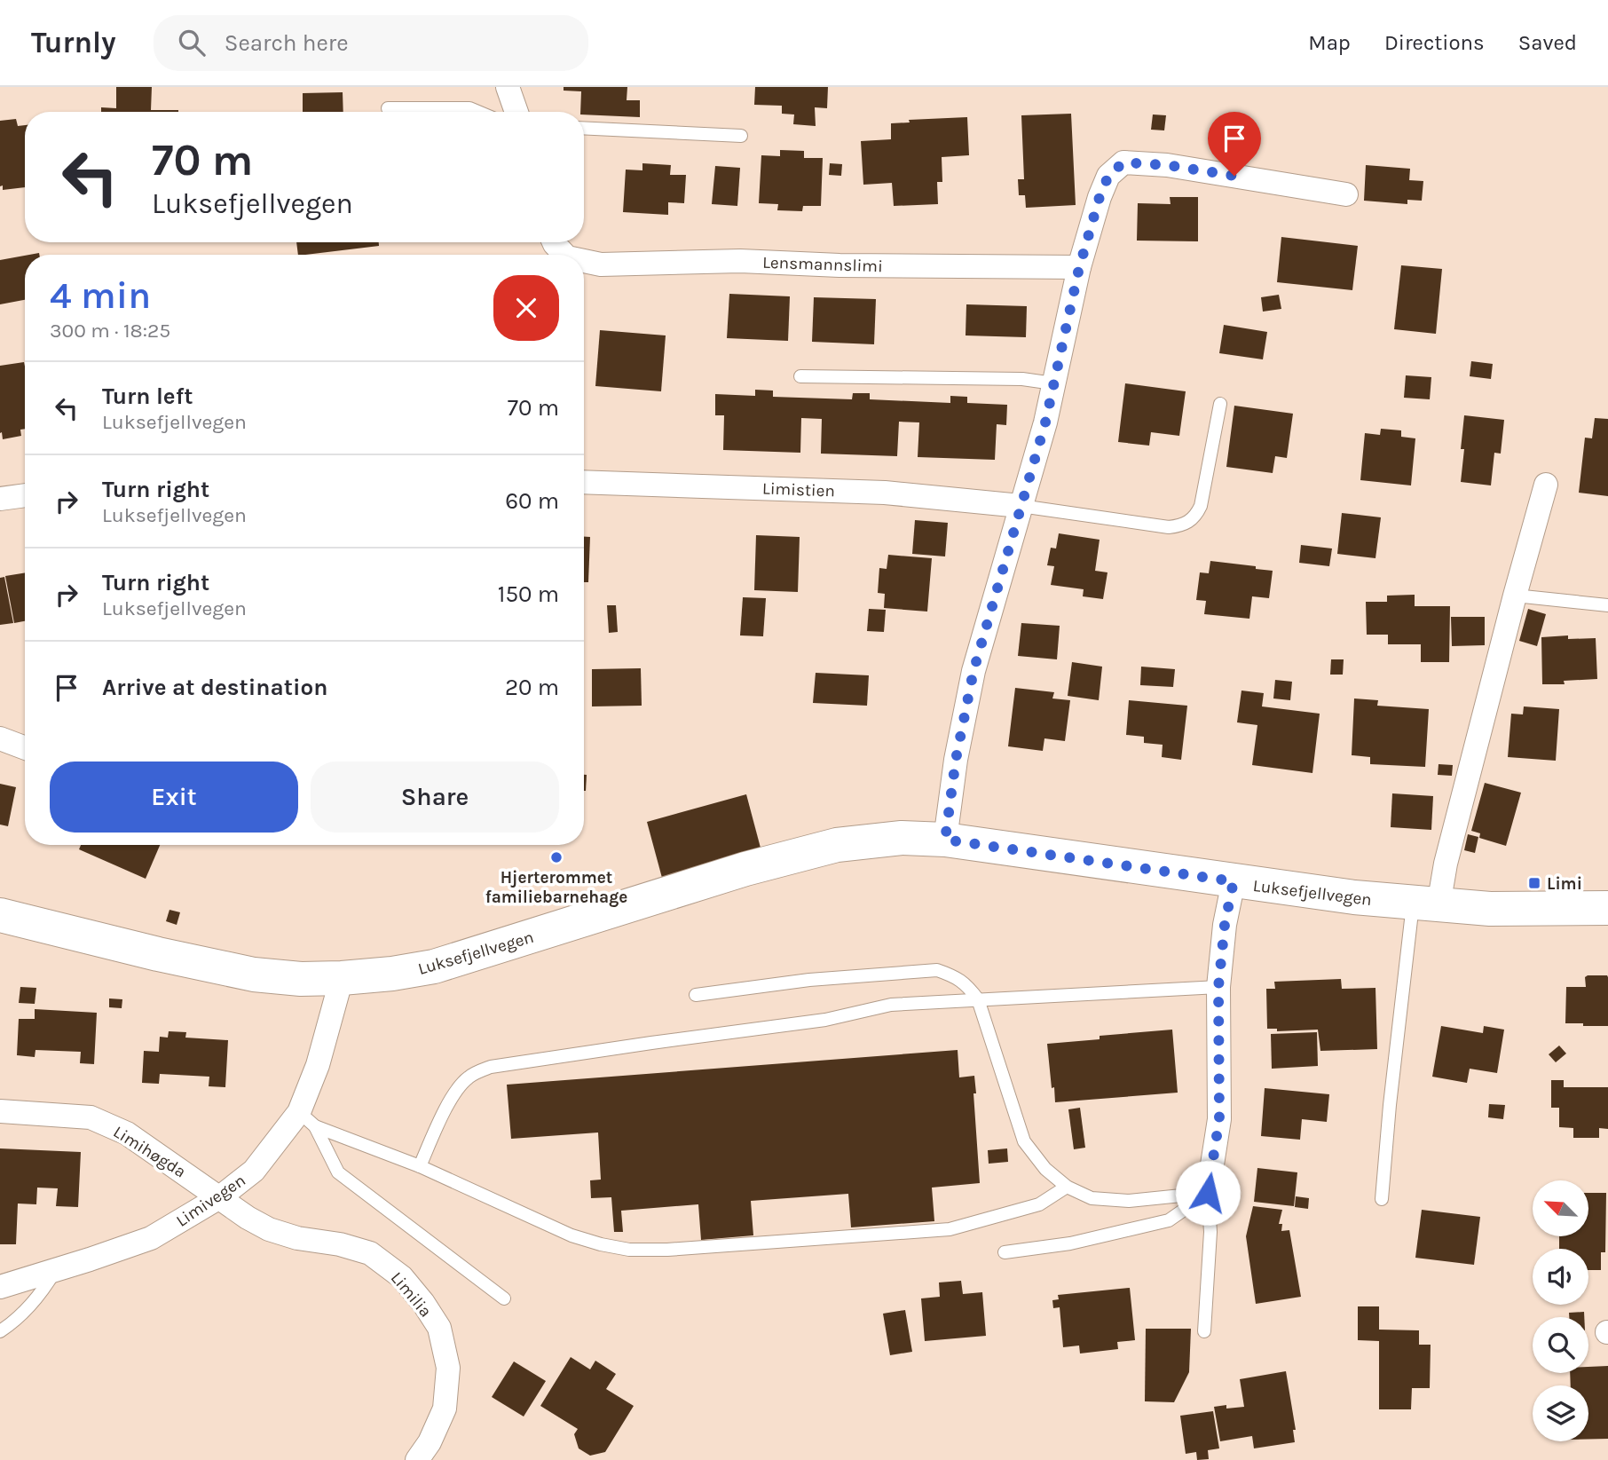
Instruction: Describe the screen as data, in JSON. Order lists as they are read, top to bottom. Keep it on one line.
{"streets":{"main road":["Luksefjellvegen"],"street":["Lensmannslimi","Limistien","Limihøgda","Limivegen","Limilia"]},"crossings":[["Luksefjellvegen","Limivegen"],["Limihøgda","Limivegen"],["Limihøgda","Limilia"],["Limivegen","Limilia"]],"places":{"other":["Hjerterommet familiebarnehage"],"transit":["Limi"]},"north":"top left","page":{"header":"Turnly","search":"Search here","nav":["Map","Directions","Saved"],"turn":["70 m","Luksefjellvegen"],"heading":["4 min","300 m · 18:25"],"list":[{"name":"Turn left","note":"Luksefjellvegen","value":"70 m"},{"name":"Turn right","note":"Luksefjellvegen","value":"60 m"},{"name":"Turn right","note":"Luksefjellvegen","value":"150 m"},{"name":"Arrive at destination","value":"20 m"}],"buttons":["Exit","Share"]}}
